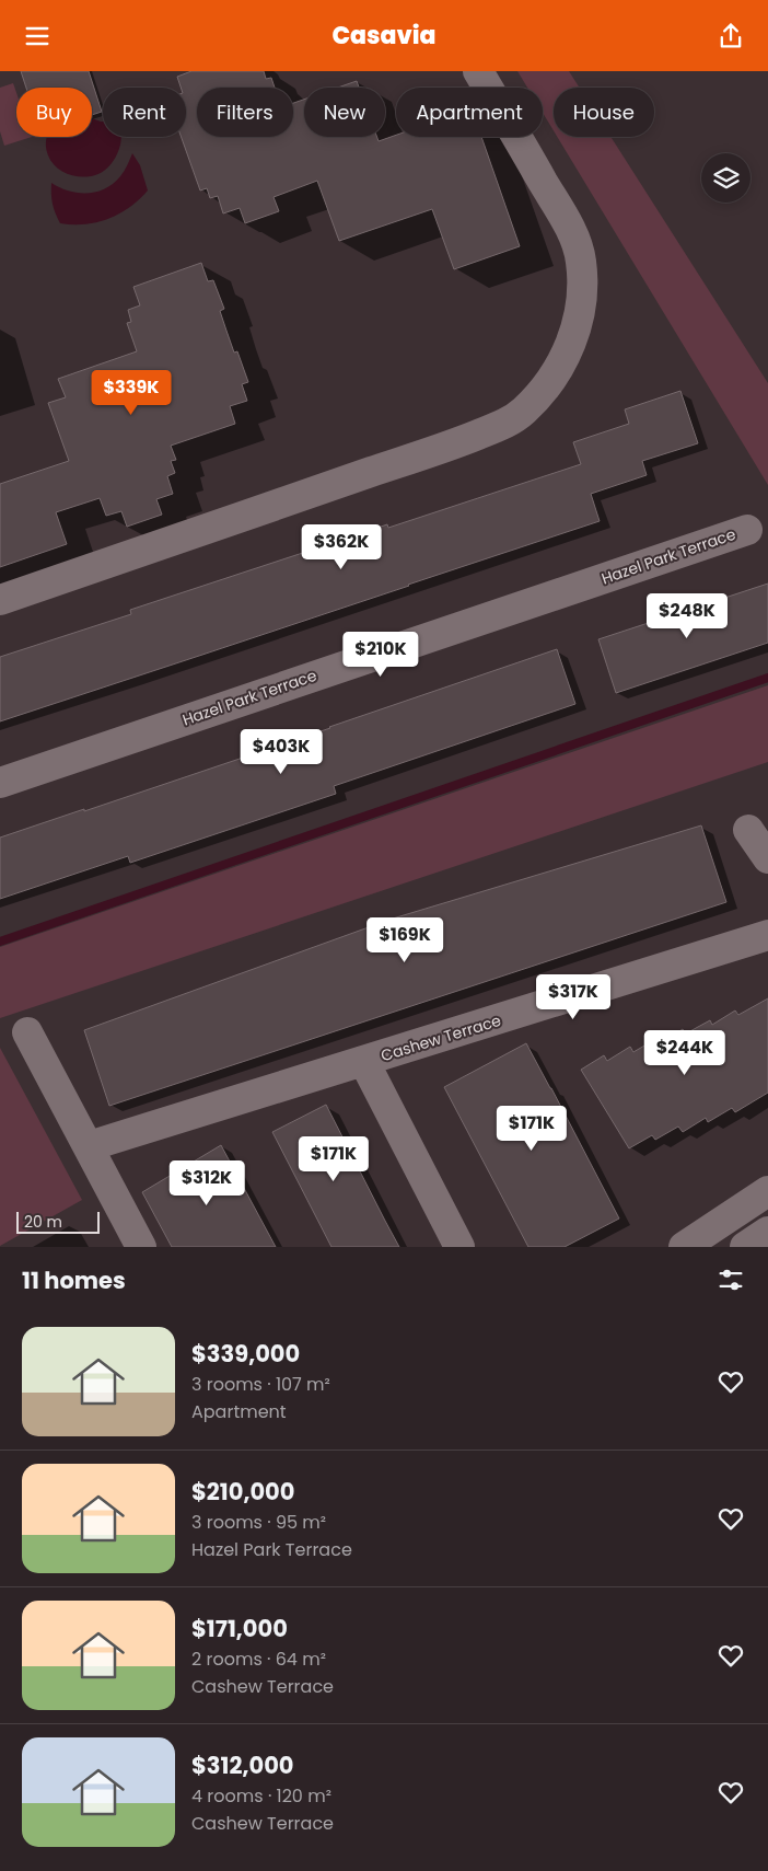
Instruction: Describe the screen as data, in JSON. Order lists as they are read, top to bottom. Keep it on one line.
{"streets":{"street":["Hazel Park Terrace","Cashew Terrace"]},"scale_bar":"20 m","page":{"header":"Casavia","chip":["Buy","Rent","Filters","New","Apartment","House"],"price":["$339K","$362K","$248K","$210K","$403K","$169K","$317K","$244K","$171K","$171K","$312K"],"scale":"20 m","heading":"11 homes","list":[{"name":"$339,000","note":"3 rooms · 107 m² · Apartment"},{"name":"$210,000","note":"3 rooms · 95 m² · Hazel Park Terrace"},{"name":"$171,000","note":"2 rooms · 64 m² · Cashew Terrace"},{"name":"$312,000","note":"4 rooms · 120 m² · Cashew Terrace"}]}}
